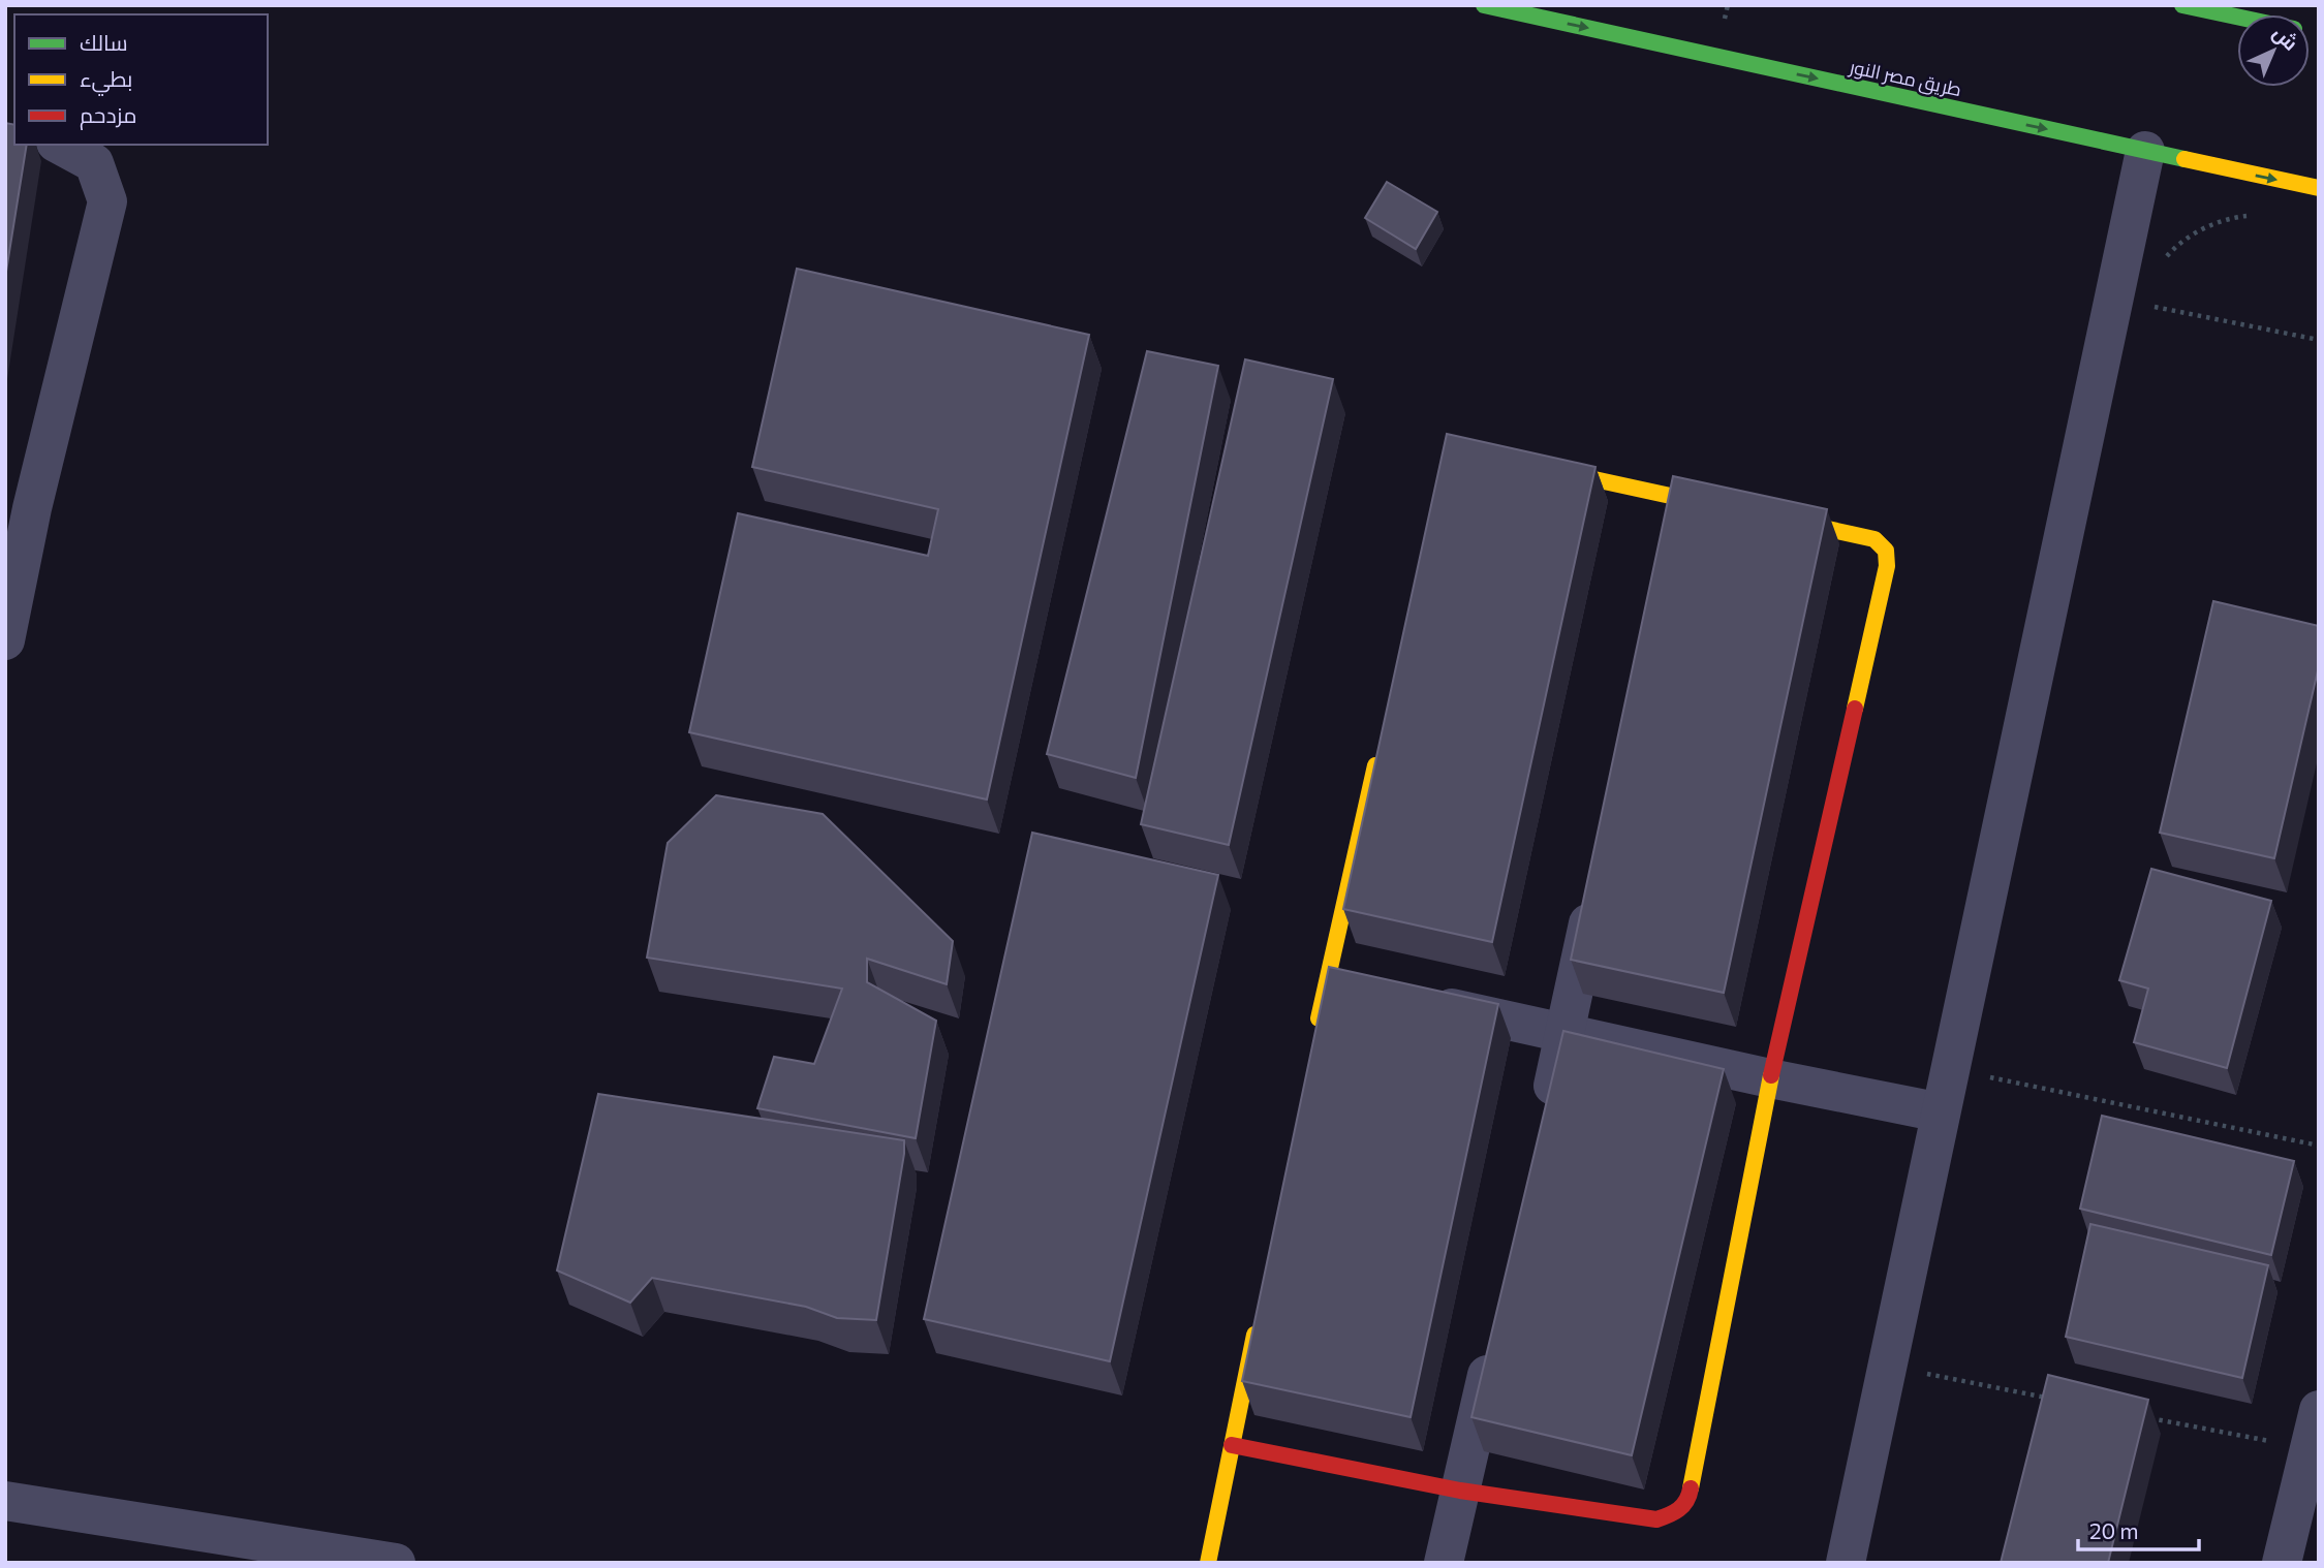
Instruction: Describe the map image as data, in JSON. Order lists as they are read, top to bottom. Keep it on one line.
{"streets":{"street":["طريق مصر النور"]},"one_way":["طريق مصر النور"],"legend":["سالك","بطيء","مزدحم"],"scale_bar":"20 m","north":"top right"}
